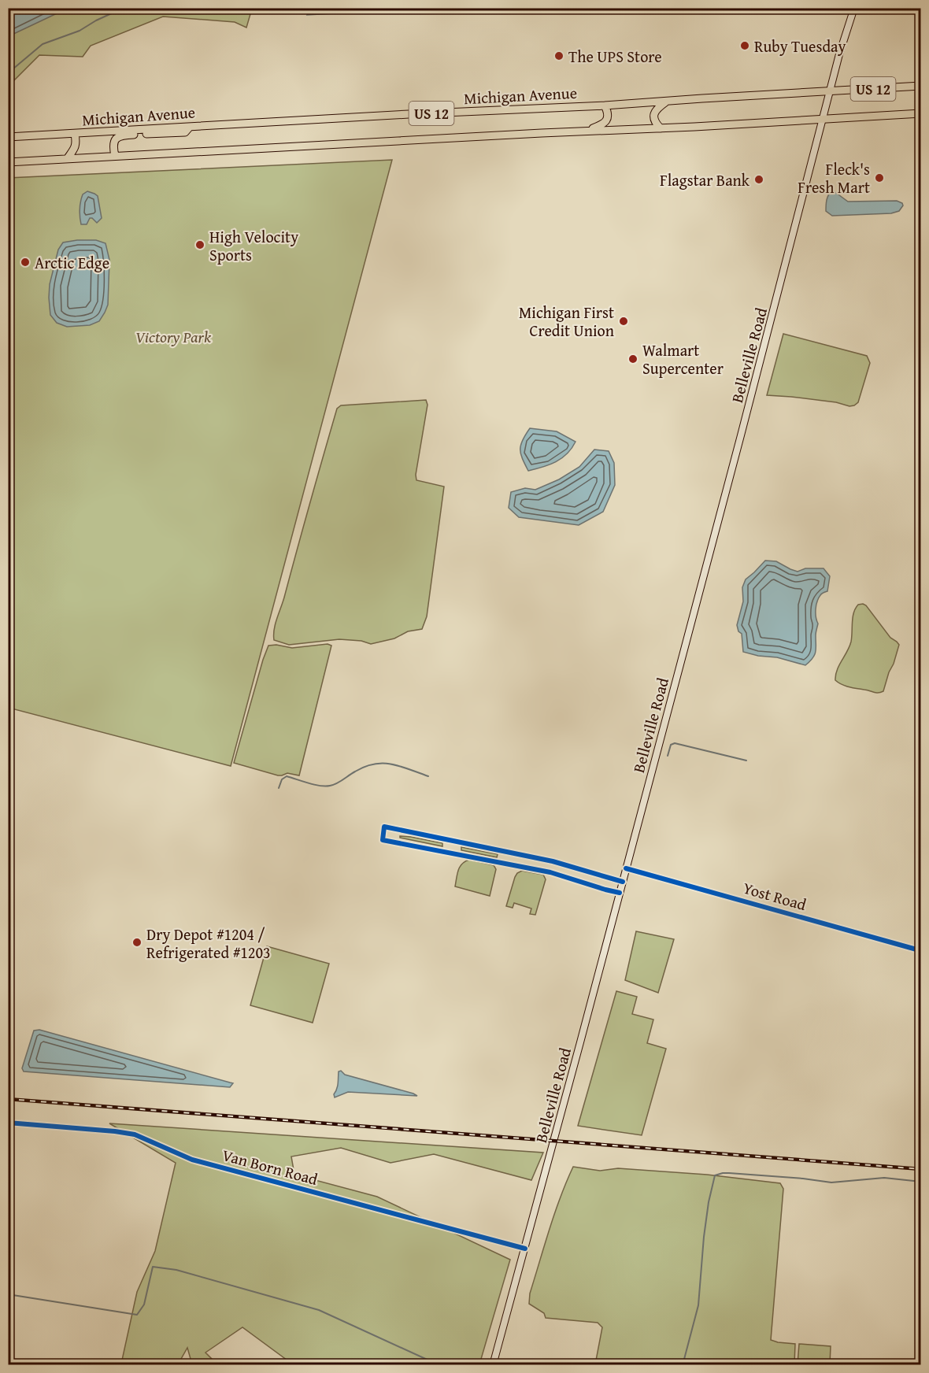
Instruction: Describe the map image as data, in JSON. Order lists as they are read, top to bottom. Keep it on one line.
{"streets":{"main road":["US 12","Michigan Avenue","Belleville Road"],"street":["Yost Road","Van Born Road"]},"crossings":[["US 12","Belleville Road"],["Michigan Avenue","Belleville Road"],["Belleville Road","Yost Road"],["Belleville Road","Van Born Road"]],"parks":["Victory Park"],"places":["Ruby Tuesday","The UPS Store","Fleck's Fresh Mart","Flagstar Bank","High Velocity Sports","Arctic Edge","Michigan First Credit Union","Walmart Supercenter","Dry Depot #1204 / Refrigerated #1203"]}
